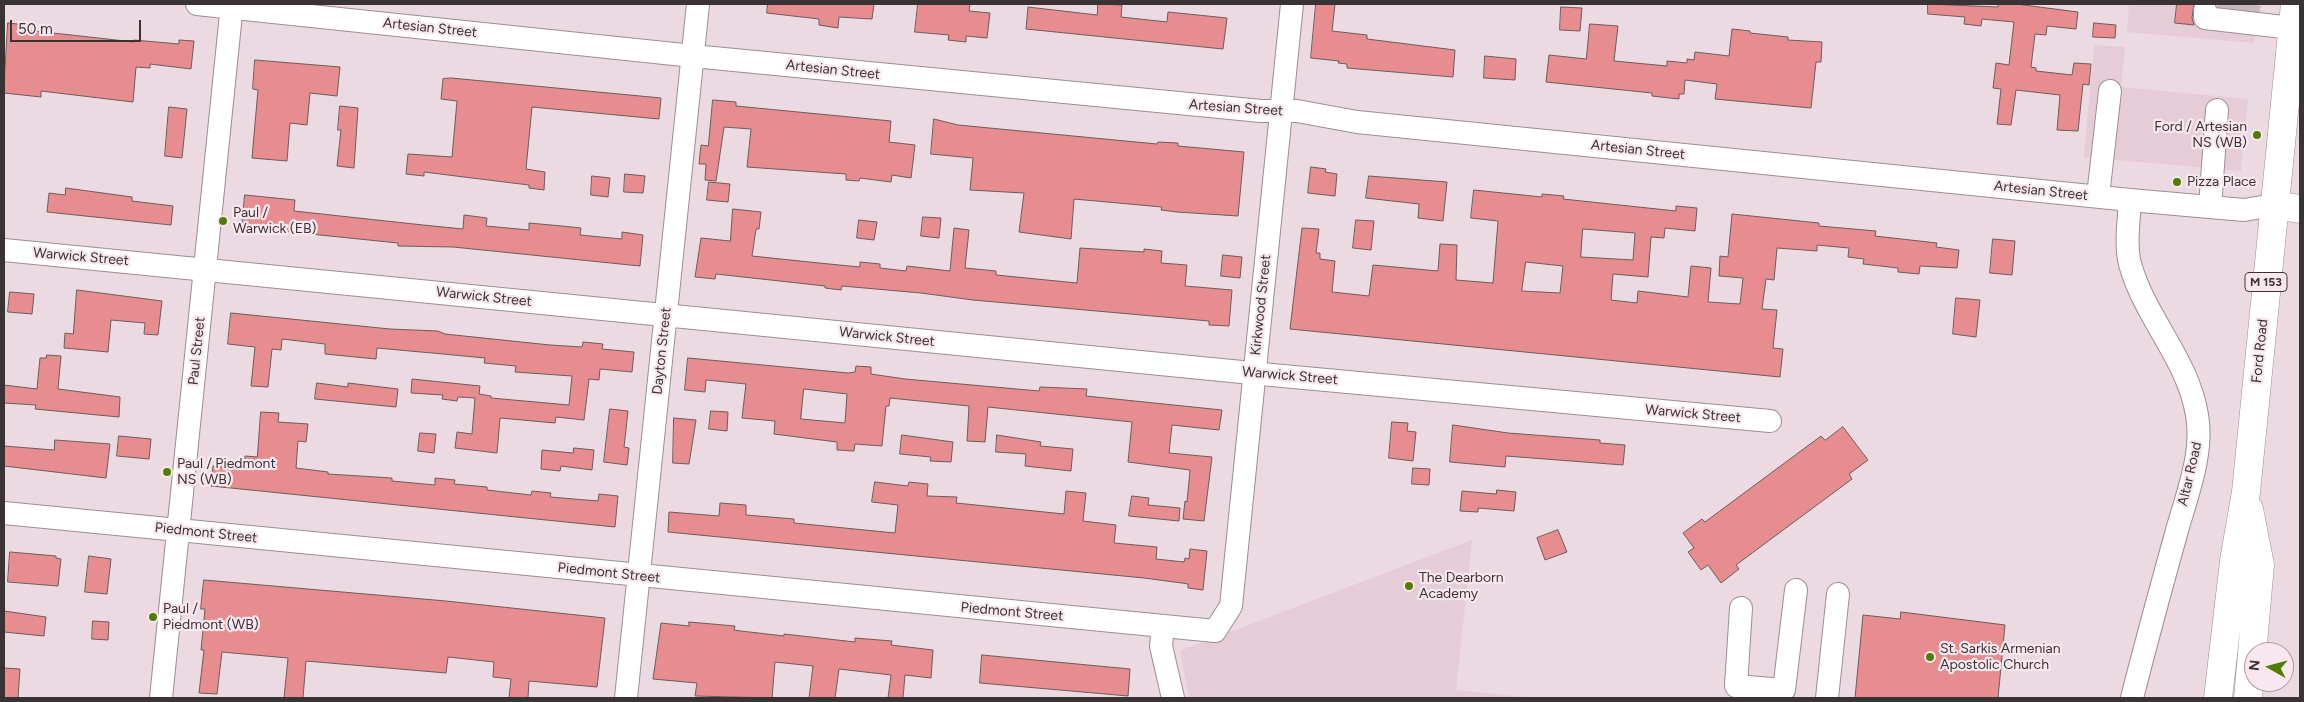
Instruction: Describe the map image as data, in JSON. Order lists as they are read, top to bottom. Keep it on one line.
{"streets":{"main road":["M 153","Ford Road"],"street":["Artesian Street","Warwick Street","Kirkwood Street","Paul Street","Dayton Street","Altar Road","Piedmont Street"]},"crossings":[["Artesian Street","Kirkwood Street"],["Artesian Street","Paul Street"],["Artesian Street","Dayton Street"],["Artesian Street","Ford Road"],["Artesian Street","Altar Road"],["Warwick Street","Kirkwood Street"],["Warwick Street","Paul Street"],["Warwick Street","Dayton Street"],["Kirkwood Street","Piedmont Street"],["Paul Street","Piedmont Street"],["Dayton Street","Piedmont Street"]],"places":["Ford / Artesian NS (WB)","Pizza Place","Paul / Warwick (EB)","Paul / Piedmont NS (WB)","The Dearborn Academy","Paul / Piedmont (WB)","St. Sarkis Armenian Apostolic Church"],"scale_bar":"50 m","north":"left"}
